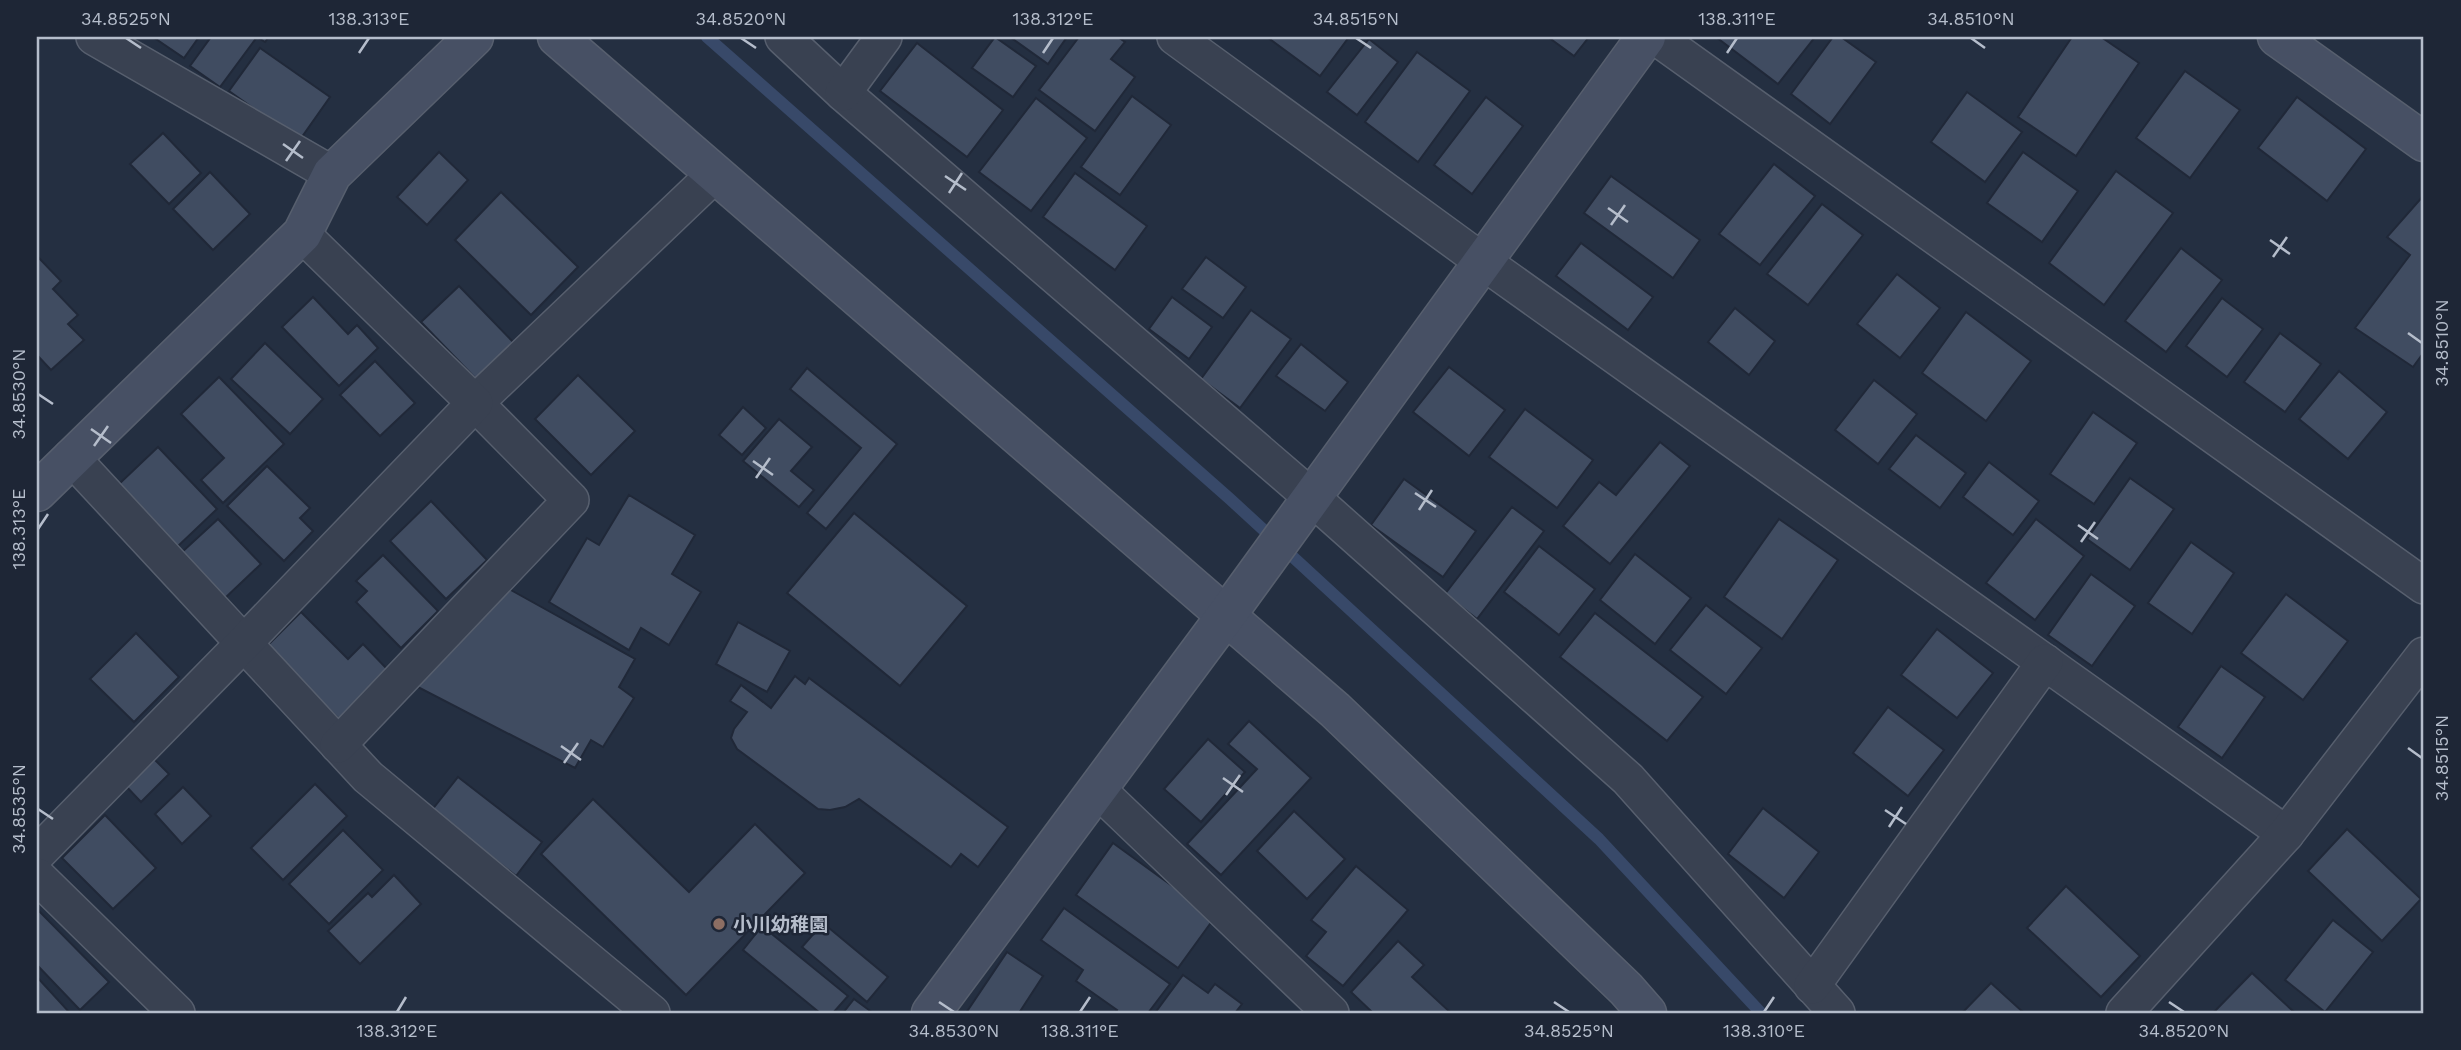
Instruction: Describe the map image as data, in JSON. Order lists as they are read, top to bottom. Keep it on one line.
{"places":["小川幼稚園"],"coordinates":["34.8525°N","138.313°E","34.8520°N","138.312°E","34.8515°N","138.311°E","34.8510°N","34.8530°N","34.8535°N","138.310°E"]}
